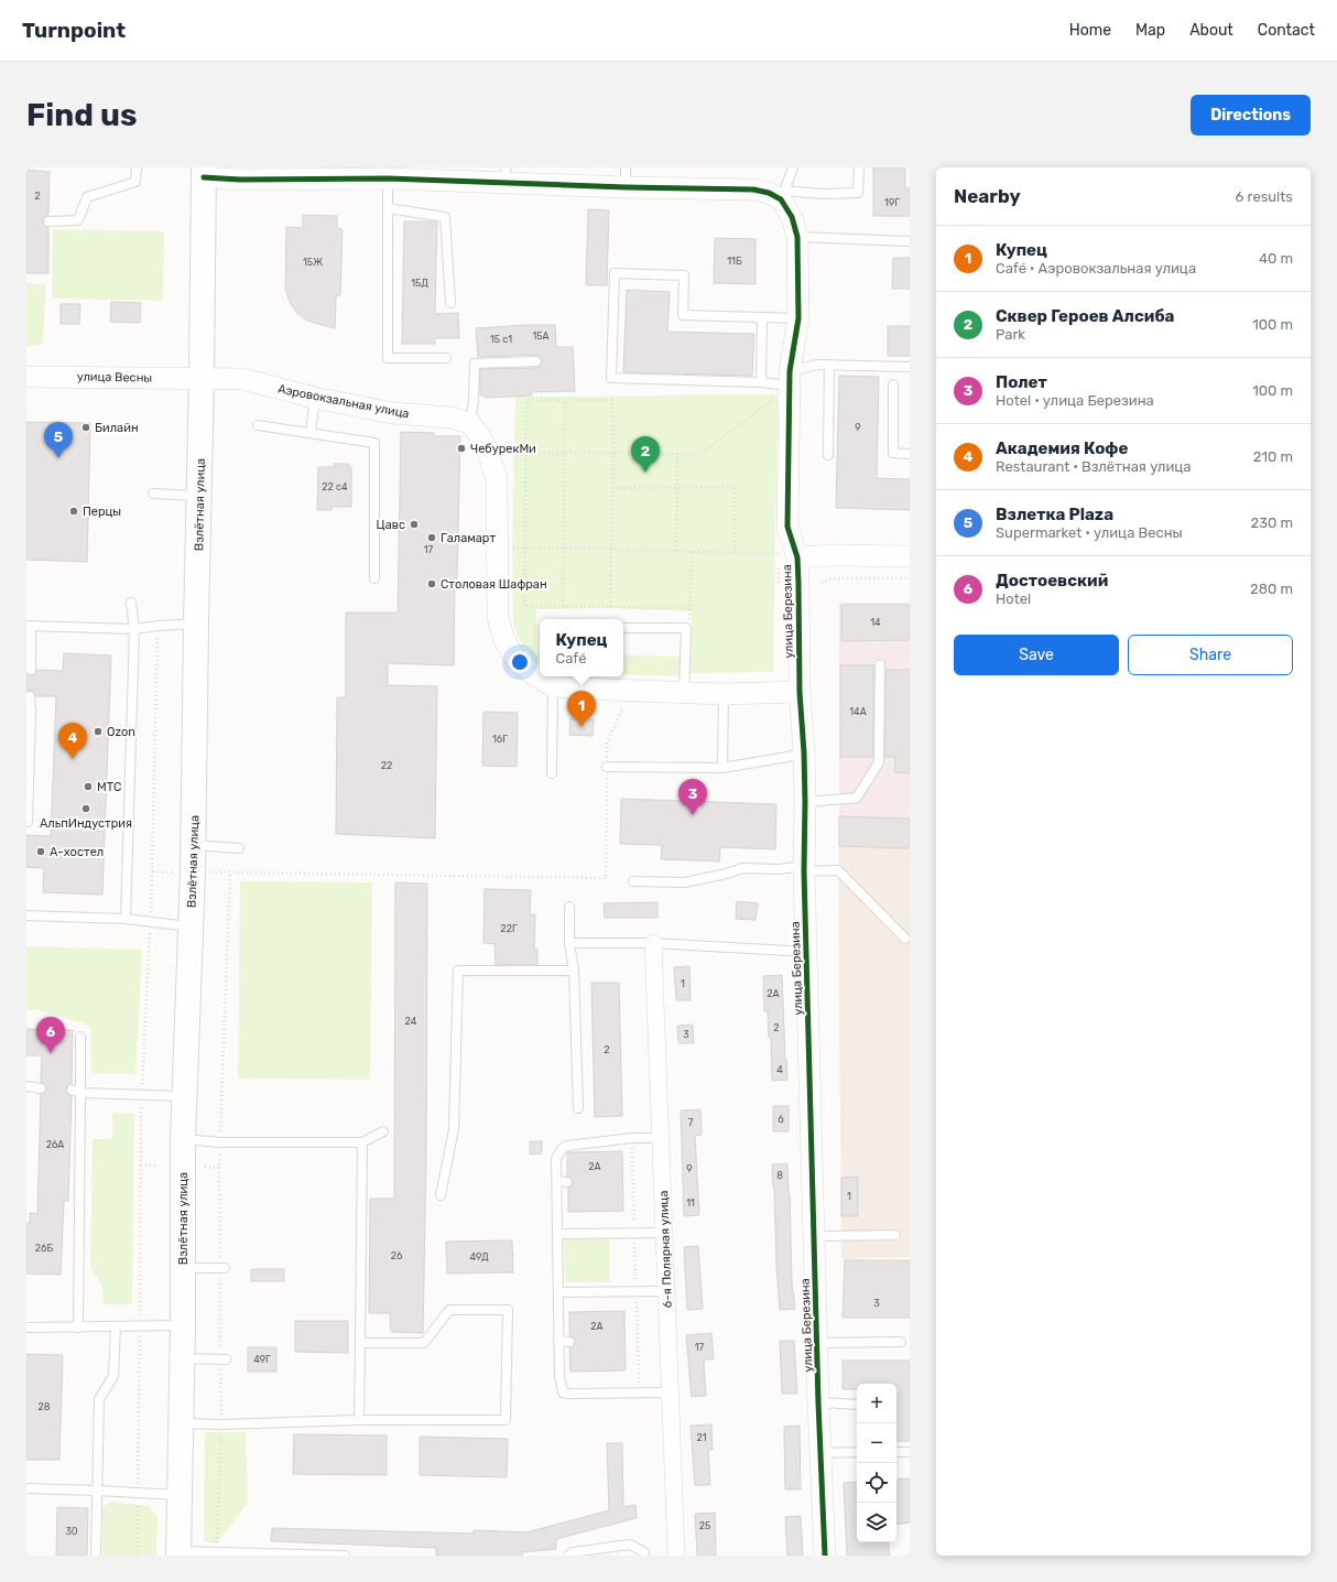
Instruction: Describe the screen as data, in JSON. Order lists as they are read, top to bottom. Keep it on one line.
{"streets":{"main road":["Взлётная улица"],"street":["улица Весны","Аэровокзальная улица","улица Березина","6-я Полярная улица"]},"crossings":[["улица Весны","Аэровокзальная улица"],["улица Весны","Взлётная улица"],["Аэровокзальная улица","Взлётная улица"]],"places":["Билайн","ЧебурекМи","Перцы","Цавс","Галамарт","Столовая Шафран","Ozon","МТС","АльпИндустрия","А-хостел"],"house_numbers":["2","19Г","11Б","15Ж","15Д","15А","15 с1","9","22 с4","17","14","14А","16Г","22","22Г","1","2А","24","2","3","2","4","6","7","26А","2А","9","8","1","11","26Б","26","49Д","3","2А","17","49Г","28","21","25","30"],"page":{"header":"Turnpoint","nav":["Home","Map","About","Contact"],"buttons":["Directions",["Save","Share"]],"title":"Find us","heading":["Nearby","6 results"],"list":[{"mark":"1","name":"Купец","note":"Café · Аэровокзальная улица","value":"40 m"},{"mark":"2","name":"Сквер Героев Алсиба","note":"Park","value":"100 m"},{"mark":"3","name":"Полет","note":"Hotel · улица Березина","value":"100 m"},{"mark":"4","name":"Академия Кофе","note":"Restaurant · Взлётная улица","value":"210 m"},{"mark":"5","name":"Взлетка Plaza","note":"Supermarket · улица Весны","value":"230 m"},{"mark":"6","name":"Достоевский","note":"Hotel","value":"280 m"}],"pins":["5","2","1","4","3","6"],"popup":["Купец","Café"],"map_buttons":["+","−"]}}
